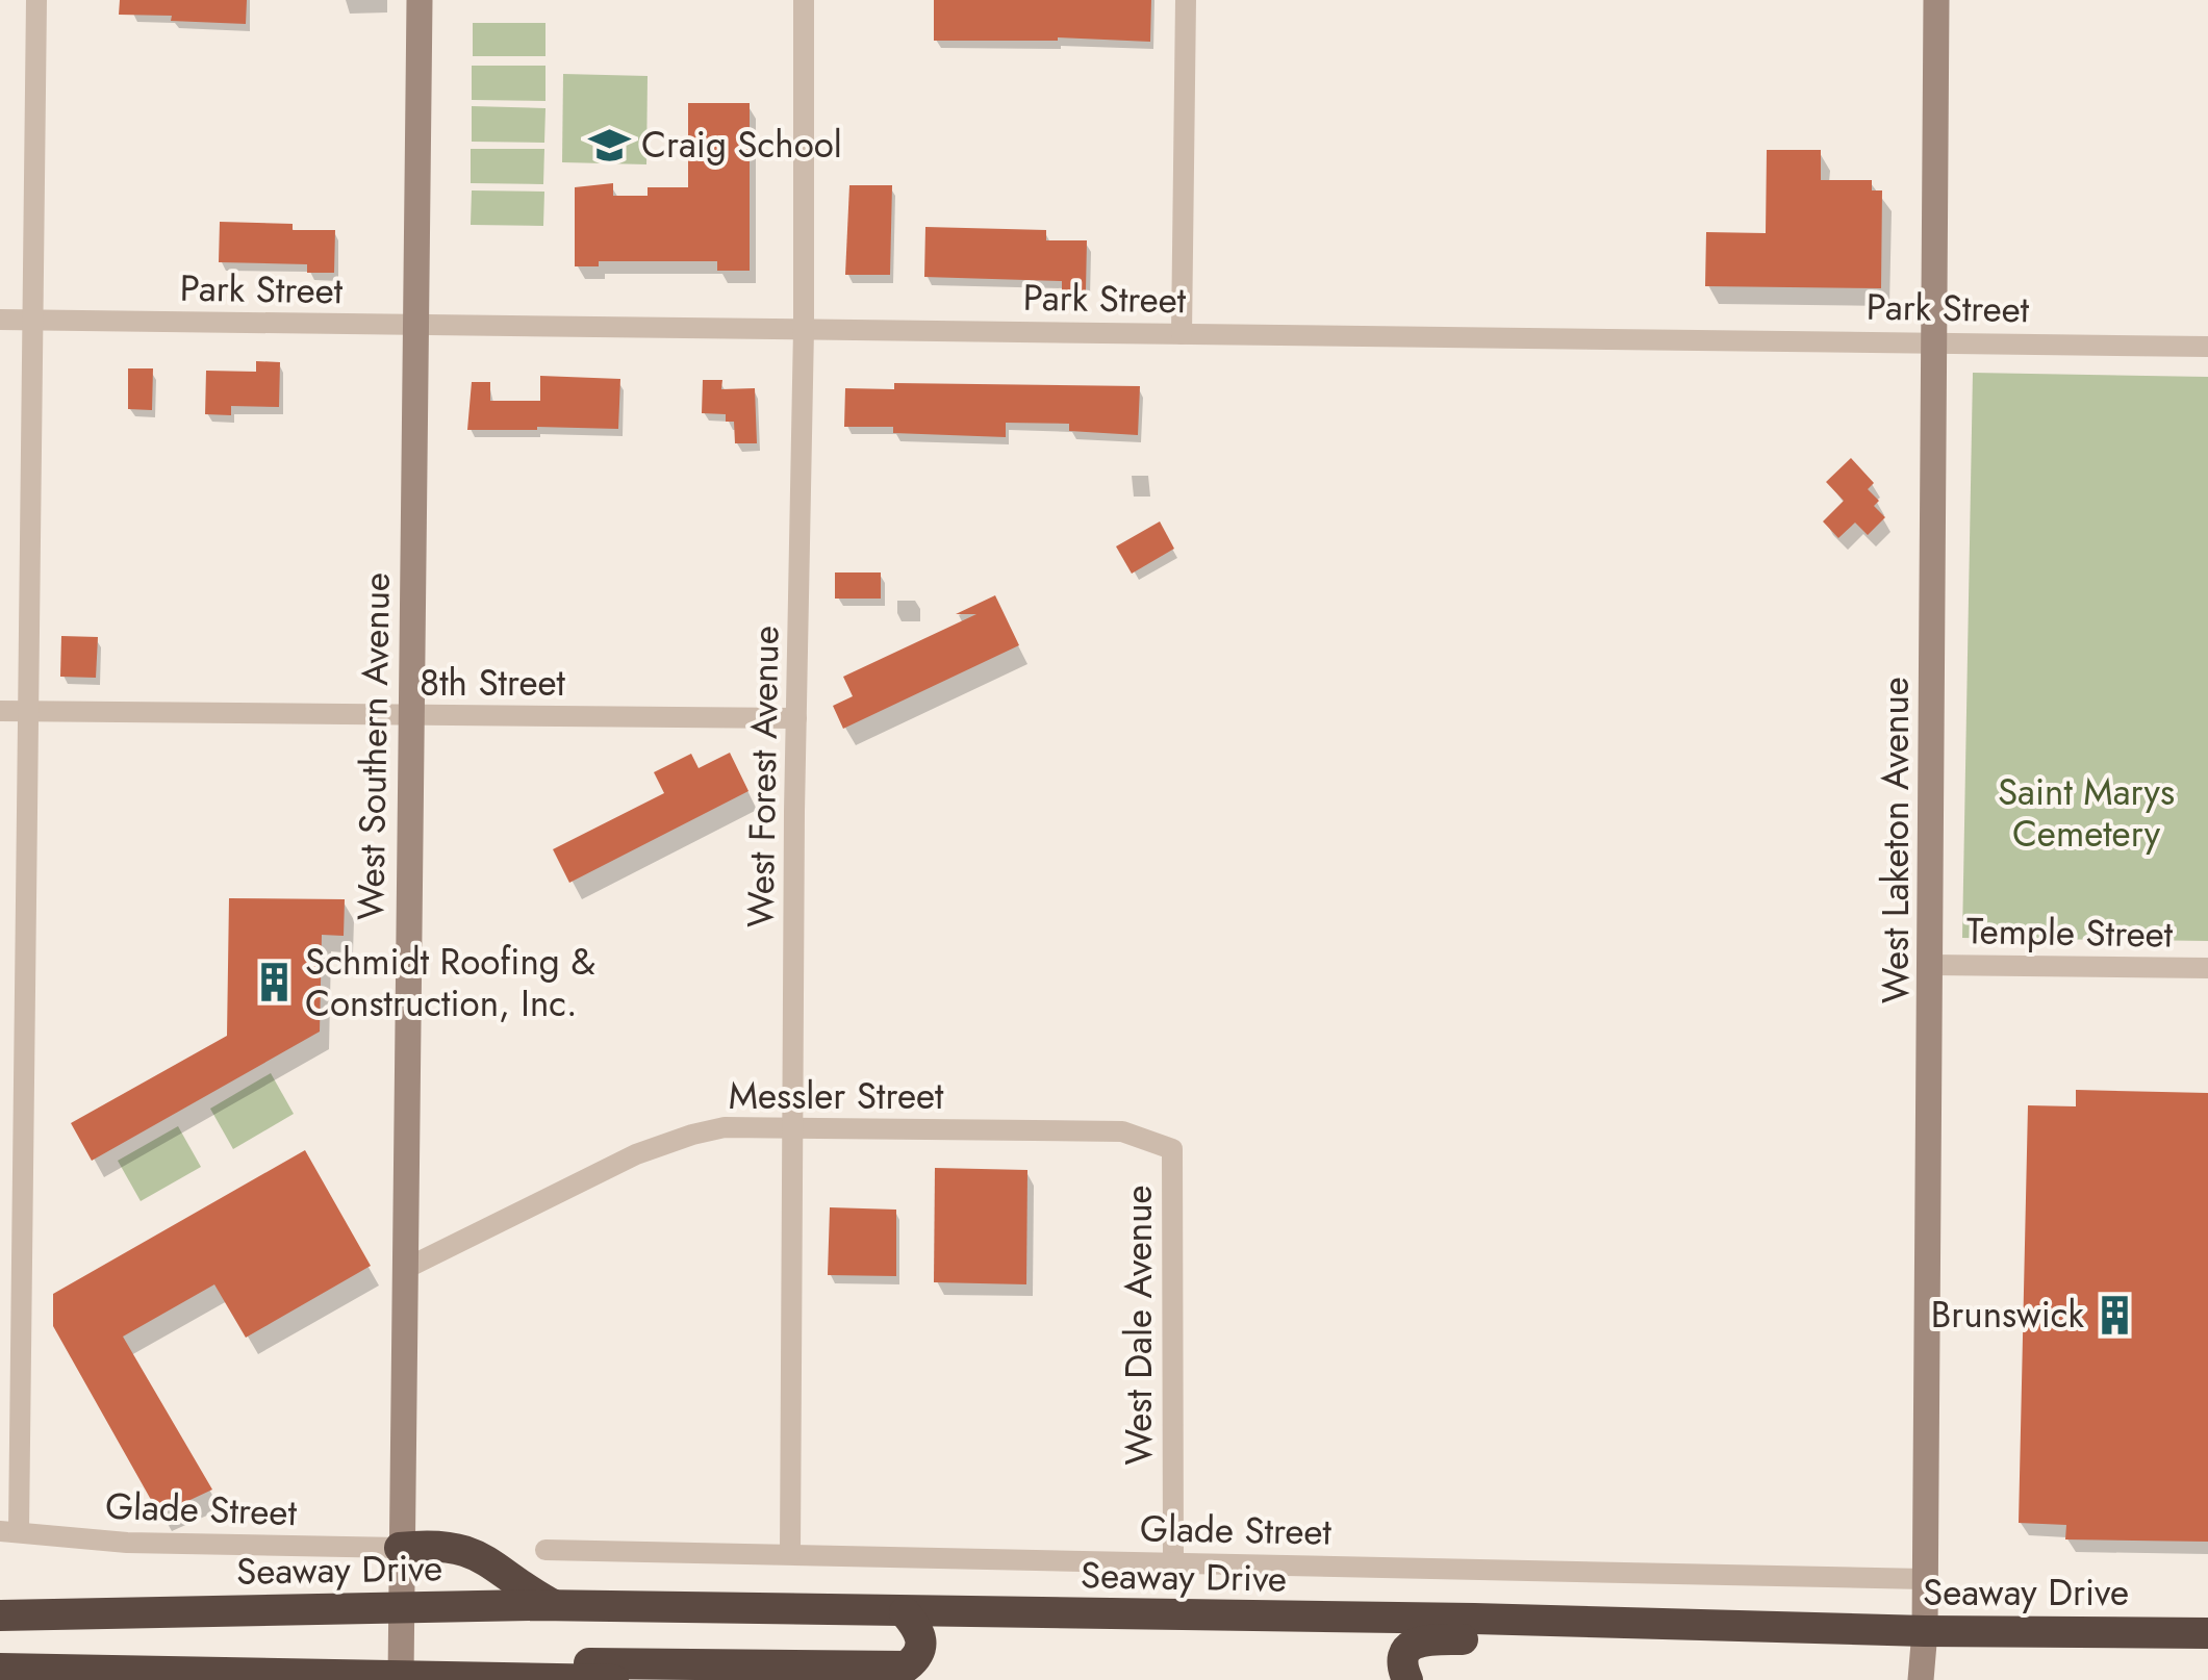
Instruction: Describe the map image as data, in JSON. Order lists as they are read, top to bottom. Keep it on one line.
{"streets":{"highway":["Seaway Drive"],"street":["Park Street","8th Street","West Southern Avenue","West Forest Avenue","West Laketon Avenue","Temple Street","Messler Street","West Dale Avenue","Glade Street"]},"crossings":[["Park Street","West Southern Avenue"],["Park Street","West Forest Avenue"],["Park Street","West Laketon Avenue"],["8th Street","West Southern Avenue"],["8th Street","West Forest Avenue"],["West Southern Avenue","Messler Street"],["West Southern Avenue","Glade Street"],["West Southern Avenue","Seaway Drive"],["West Forest Avenue","Messler Street"],["West Forest Avenue","Glade Street"],["West Laketon Avenue","Temple Street"],["West Laketon Avenue","Glade Street"],["West Laketon Avenue","Seaway Drive"],["Messler Street","West Dale Avenue"],["West Dale Avenue","Glade Street"]],"parks":["Saint Marys Cemetery"],"places":{"school or university":["Craig School"],"building":["Schmidt Roofing & Construction, Inc.","Brunswick"]}}
